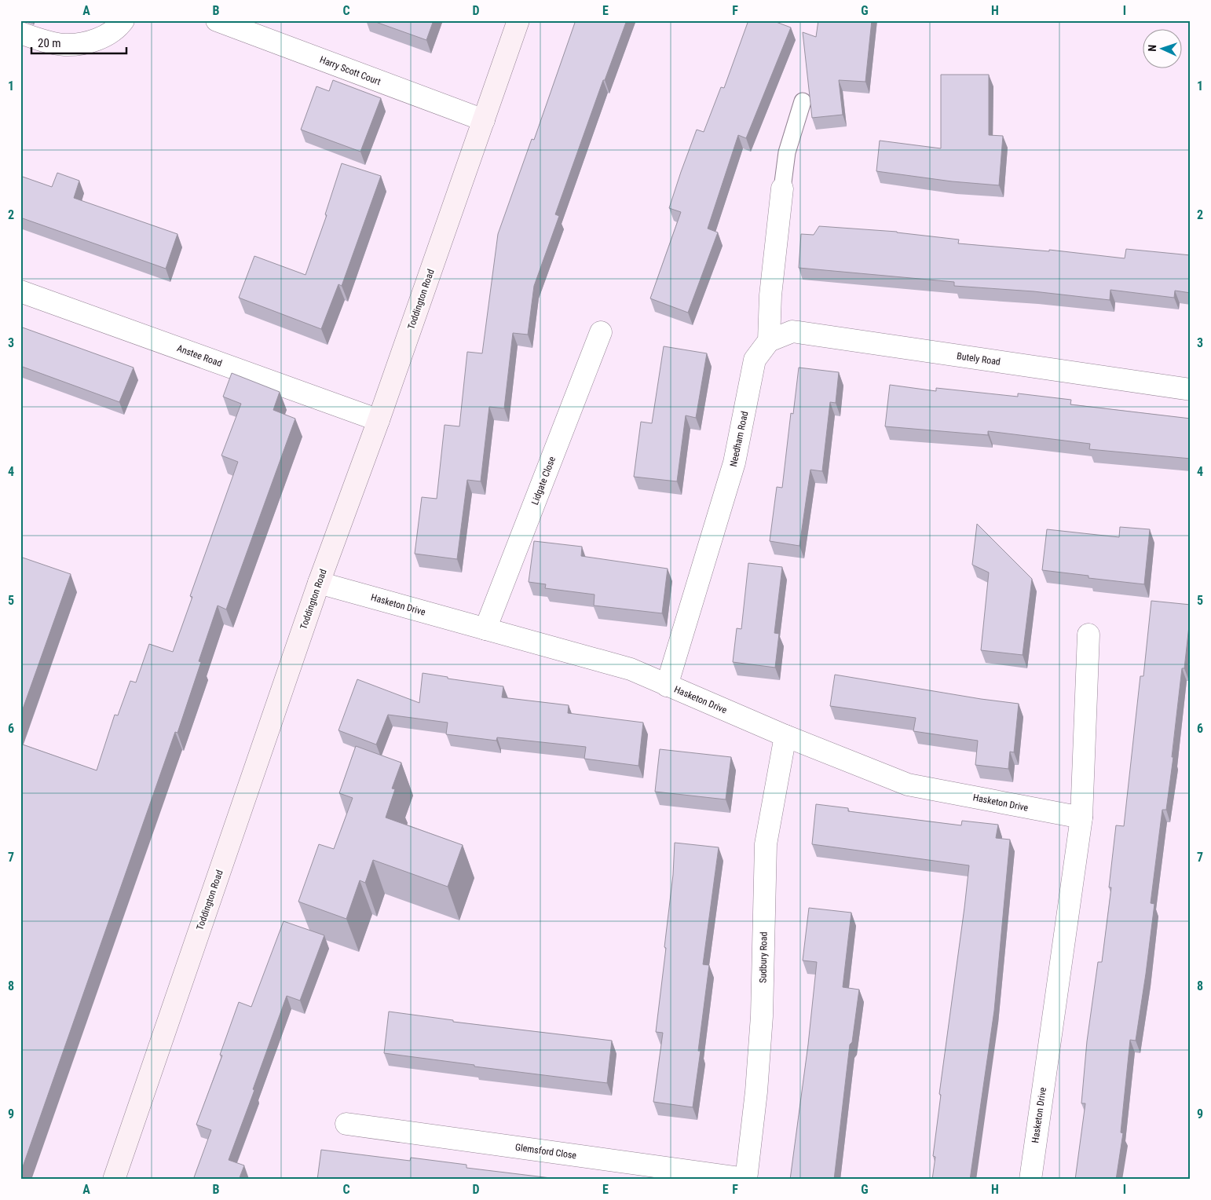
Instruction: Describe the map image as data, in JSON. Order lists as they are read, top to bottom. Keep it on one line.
{"streets":{"main road":["Toddington Road"],"street":["Harry Scott Court","Anstee Road","Butely Road","Needham Road","Lidgate Close","Hasketon Drive","Sudbury Road","Glemsford Close"]},"crossings":[["Harry Scott Court","Toddington Road"],["Toddington Road","Anstee Road"],["Toddington Road","Hasketon Drive"],["Butely Road","Needham Road"],["Needham Road","Hasketon Drive"],["Lidgate Close","Hasketon Drive"],["Hasketon Drive","Sudbury Road"],["Sudbury Road","Glemsford Close"]],"scale_bar":"20 m","north":"left","grid":{"columns":["A","B","C","D","E","F","G","H","I"],"rows":["1","2","3","4","5","6","7","8","9"]}}
